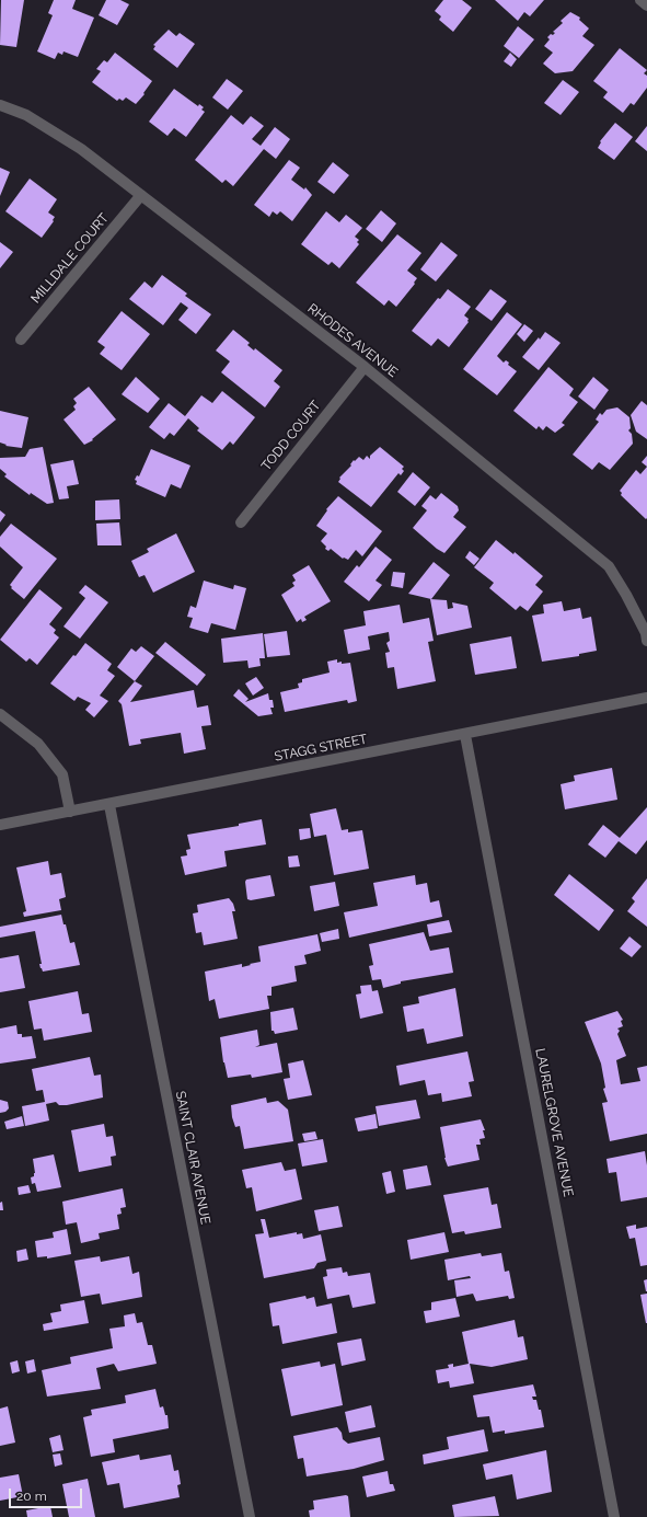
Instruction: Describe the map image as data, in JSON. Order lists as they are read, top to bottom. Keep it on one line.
{"streets":{"street":["MILLDALE COURT","RHODES AVENUE","TODD COURT","STAGG STREET","LAURELGROVE AVENUE","SAINT CLAIR AVENUE"]},"crossings":[["MILLDALE COURT","RHODES AVENUE"],["RHODES AVENUE","TODD COURT"],["STAGG STREET","LAURELGROVE AVENUE"],["STAGG STREET","SAINT CLAIR AVENUE"]],"scale_bar":"20 m"}
